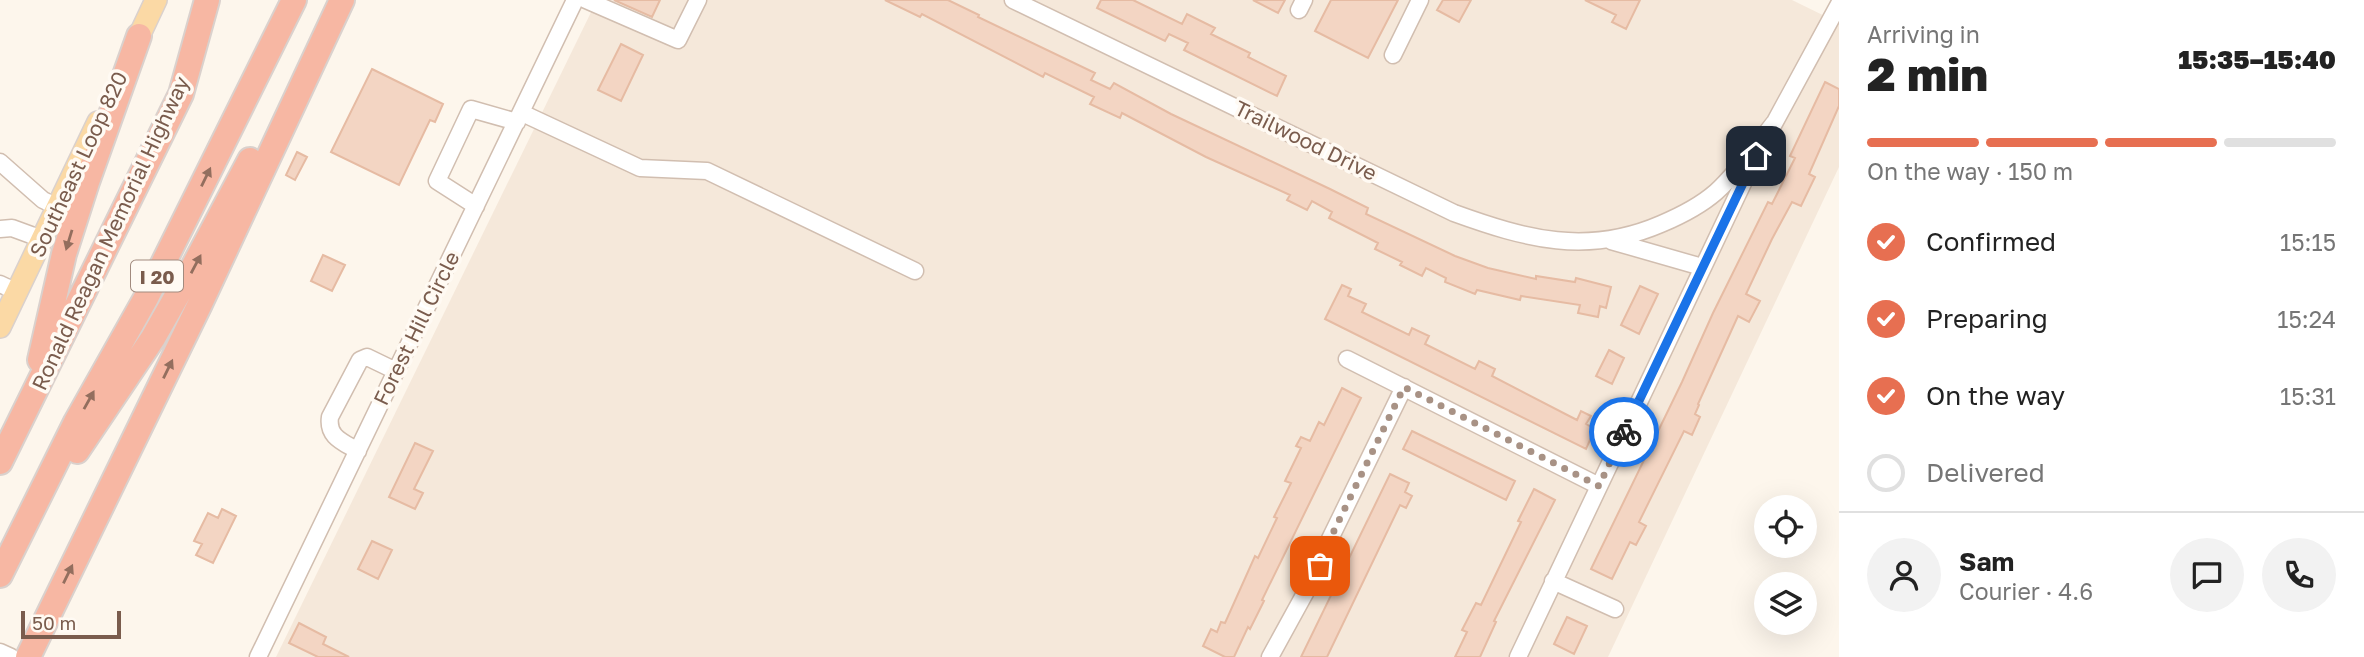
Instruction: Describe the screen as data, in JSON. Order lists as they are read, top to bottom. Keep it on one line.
{"streets":{"highway":["Ronald Reagan Memorial Highway","I 20"],"main road":["Southeast Loop 820"],"street":["Trailwood Drive","Forest Hill Circle"]},"scale_bar":"50 m","page":{"heading":["2 min","Arriving in","15:35–15:40"],"panel":["Sam","Courier · 4.6"],"bar":"On the way · 150 m","list":[["Confirmed","15:15"],["Preparing","15:24"],["On the way","15:31"],"Delivered"],"scale":"50 m"}}
